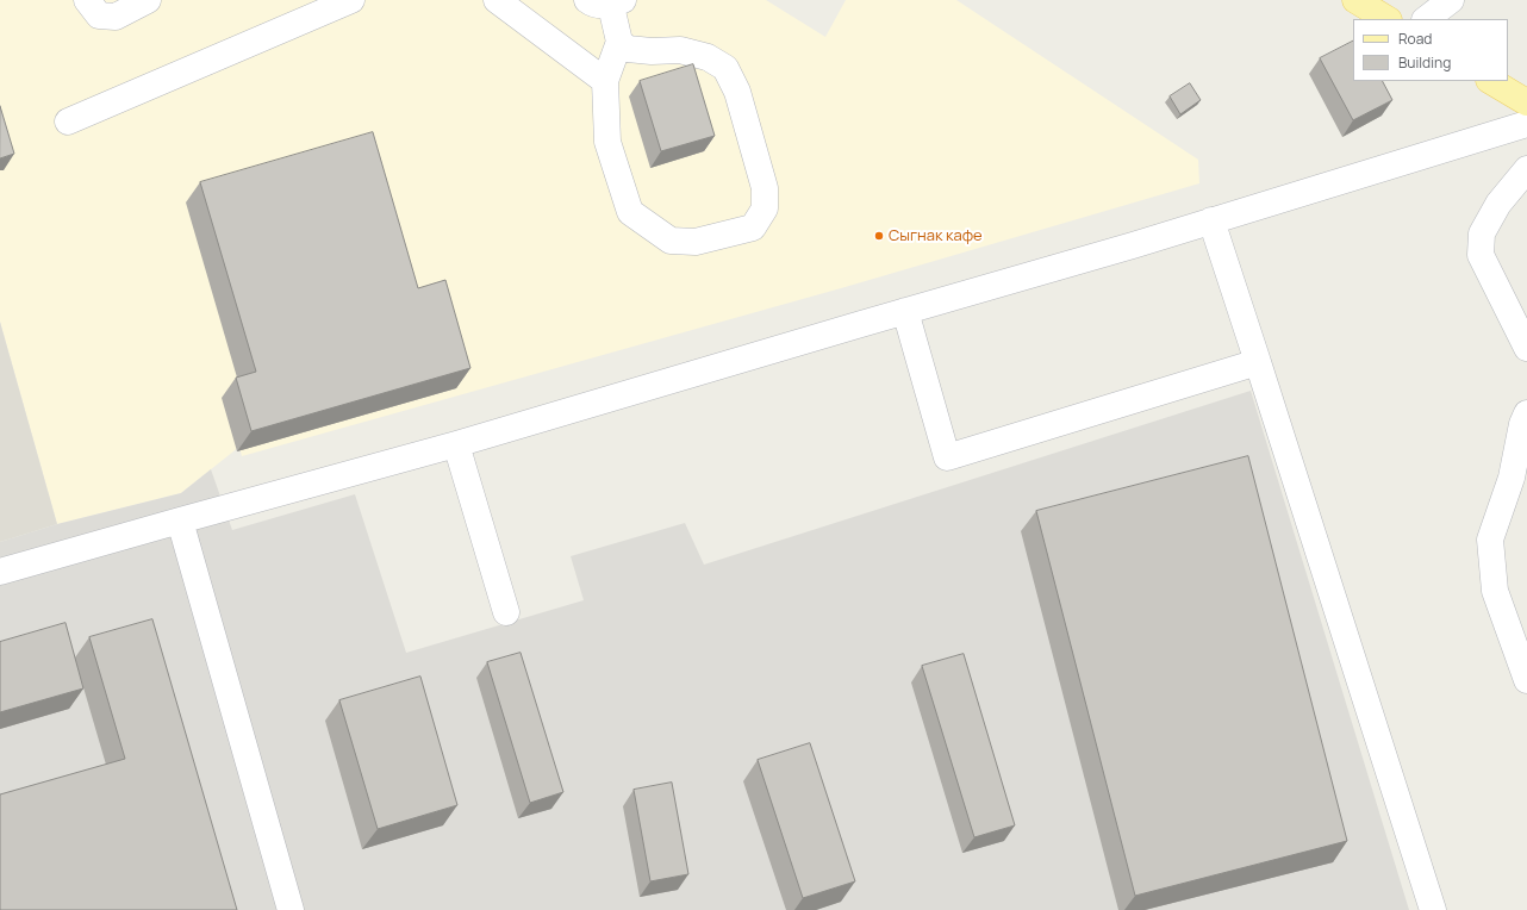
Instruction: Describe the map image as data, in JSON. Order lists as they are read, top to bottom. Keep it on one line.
{"places":["Сыгнак кафе"],"legend":["Road","Building"]}
